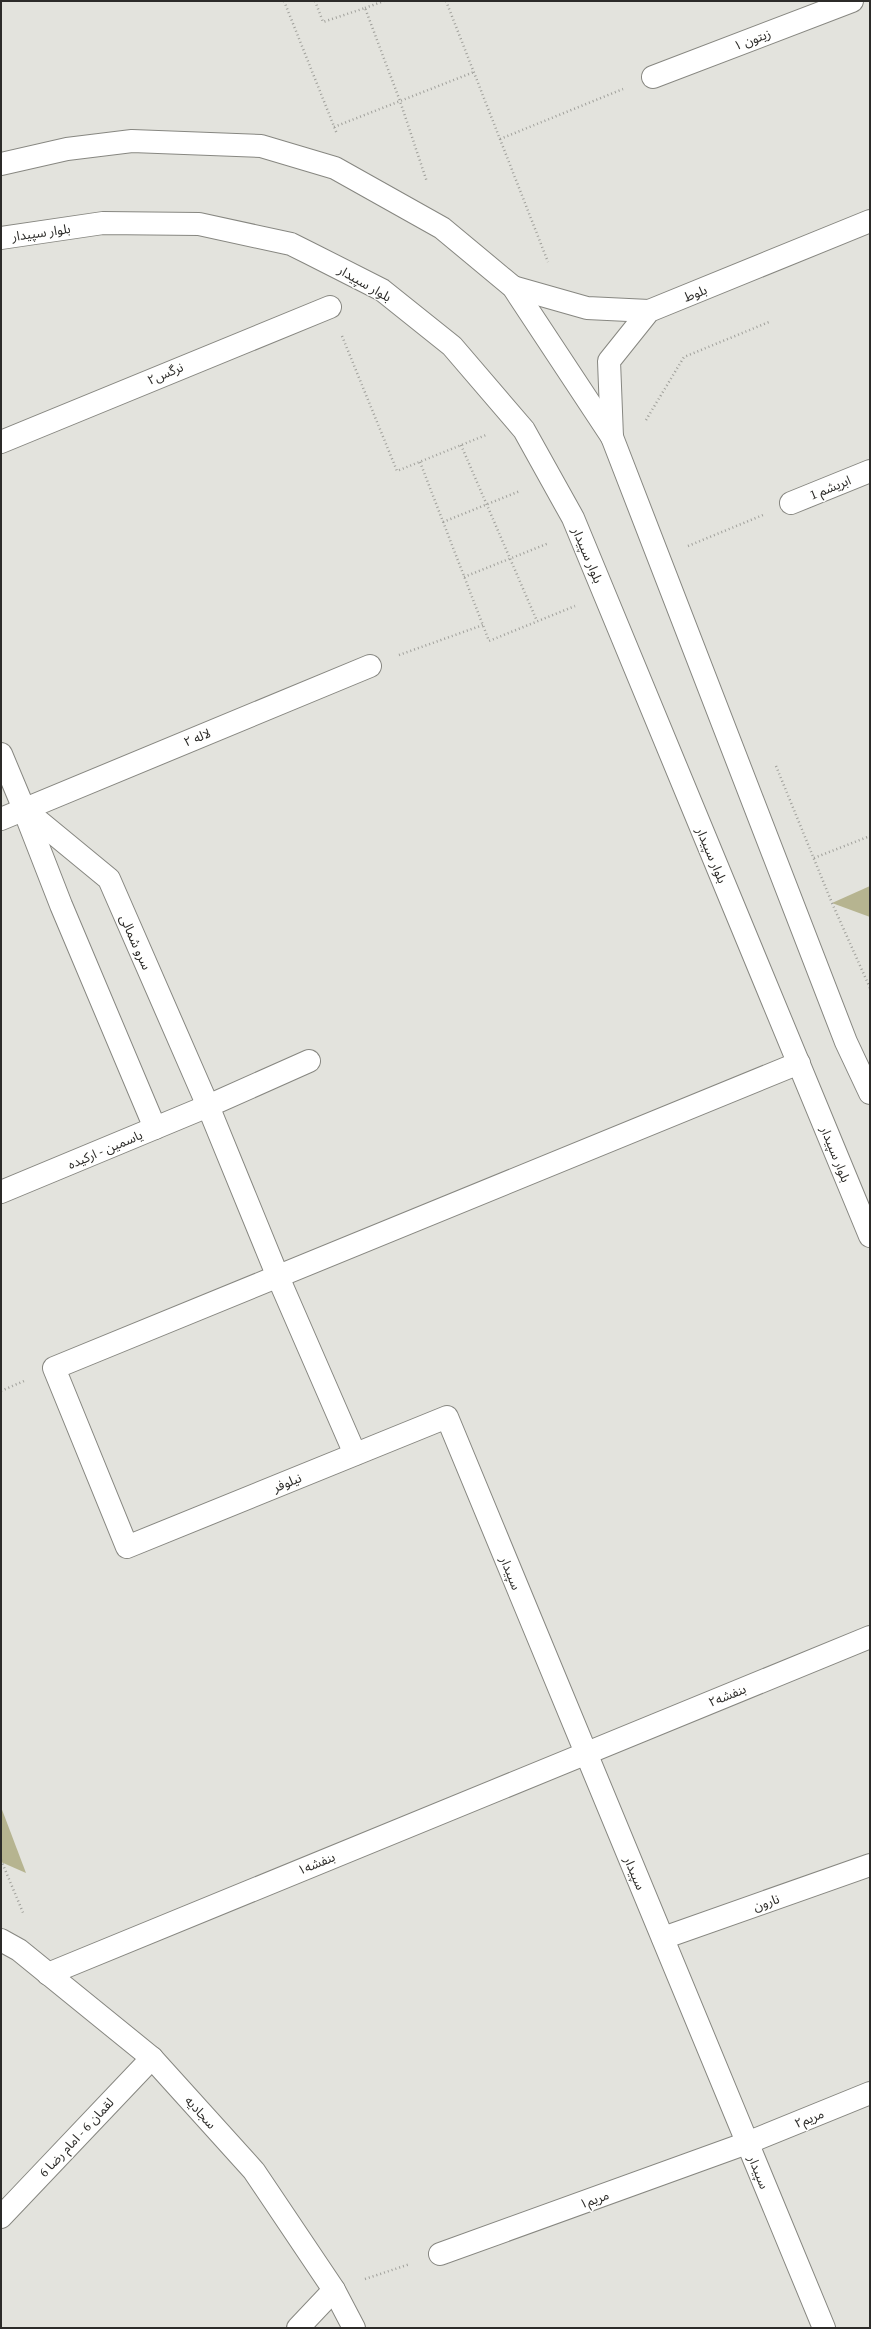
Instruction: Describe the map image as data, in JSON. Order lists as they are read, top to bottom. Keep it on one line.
{"streets":{"street":["زیتون ۱","بلوار سپیدار","بلوط","نرگس۲","ابریشم 1","لاله ۲","سرو شمالی","یاسمین - ارکیده","نیلوفر","سپیدار","بنفشه۲","بنفشه۱","نارون","سجادیه","مریم۲","لقمان 6 - امام رضا 6","مریم۱"]},"crossings":[["لاله ۲","سرو شمالی"],["سرو شمالی","یاسمین - ارکیده"],["سرو شمالی","نیلوفر"],["نیلوفر","سپیدار"],["سپیدار","بنفشه۲"],["سپیدار","بنفشه۱"],["سپیدار","نارون"],["سپیدار","مریم۲"],["سپیدار","مریم۱"],["بنفشه۲","بنفشه۱"],["بنفشه۱","سجادیه"],["سجادیه","لقمان 6 - امام رضا 6"],["مریم۲","مریم۱"]]}
